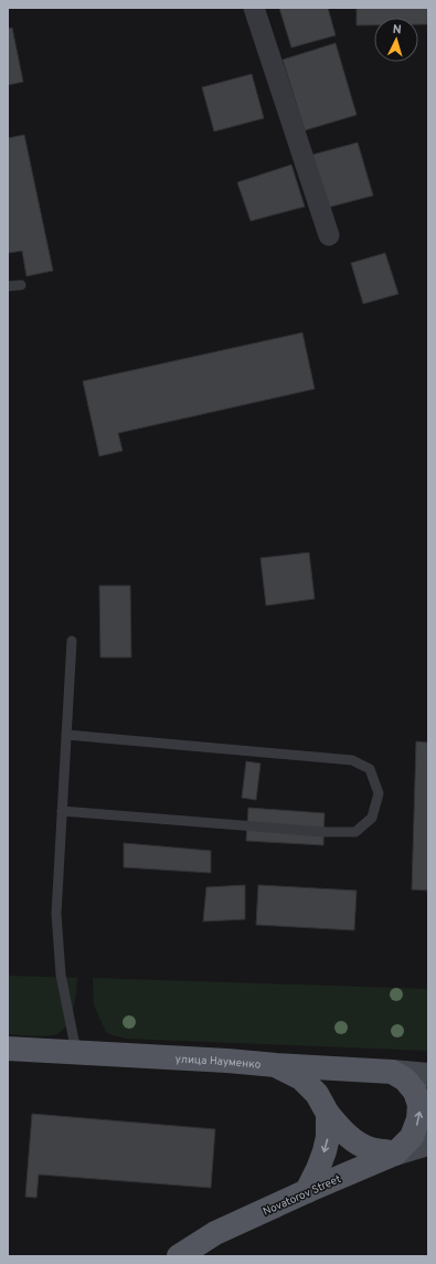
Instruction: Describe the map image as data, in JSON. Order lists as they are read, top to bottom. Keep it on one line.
{"streets":{"main road":["улица Науменко","Novatorov Street"]},"crossings":[["улица Науменко","Novatorov Street"]],"north":"top"}
